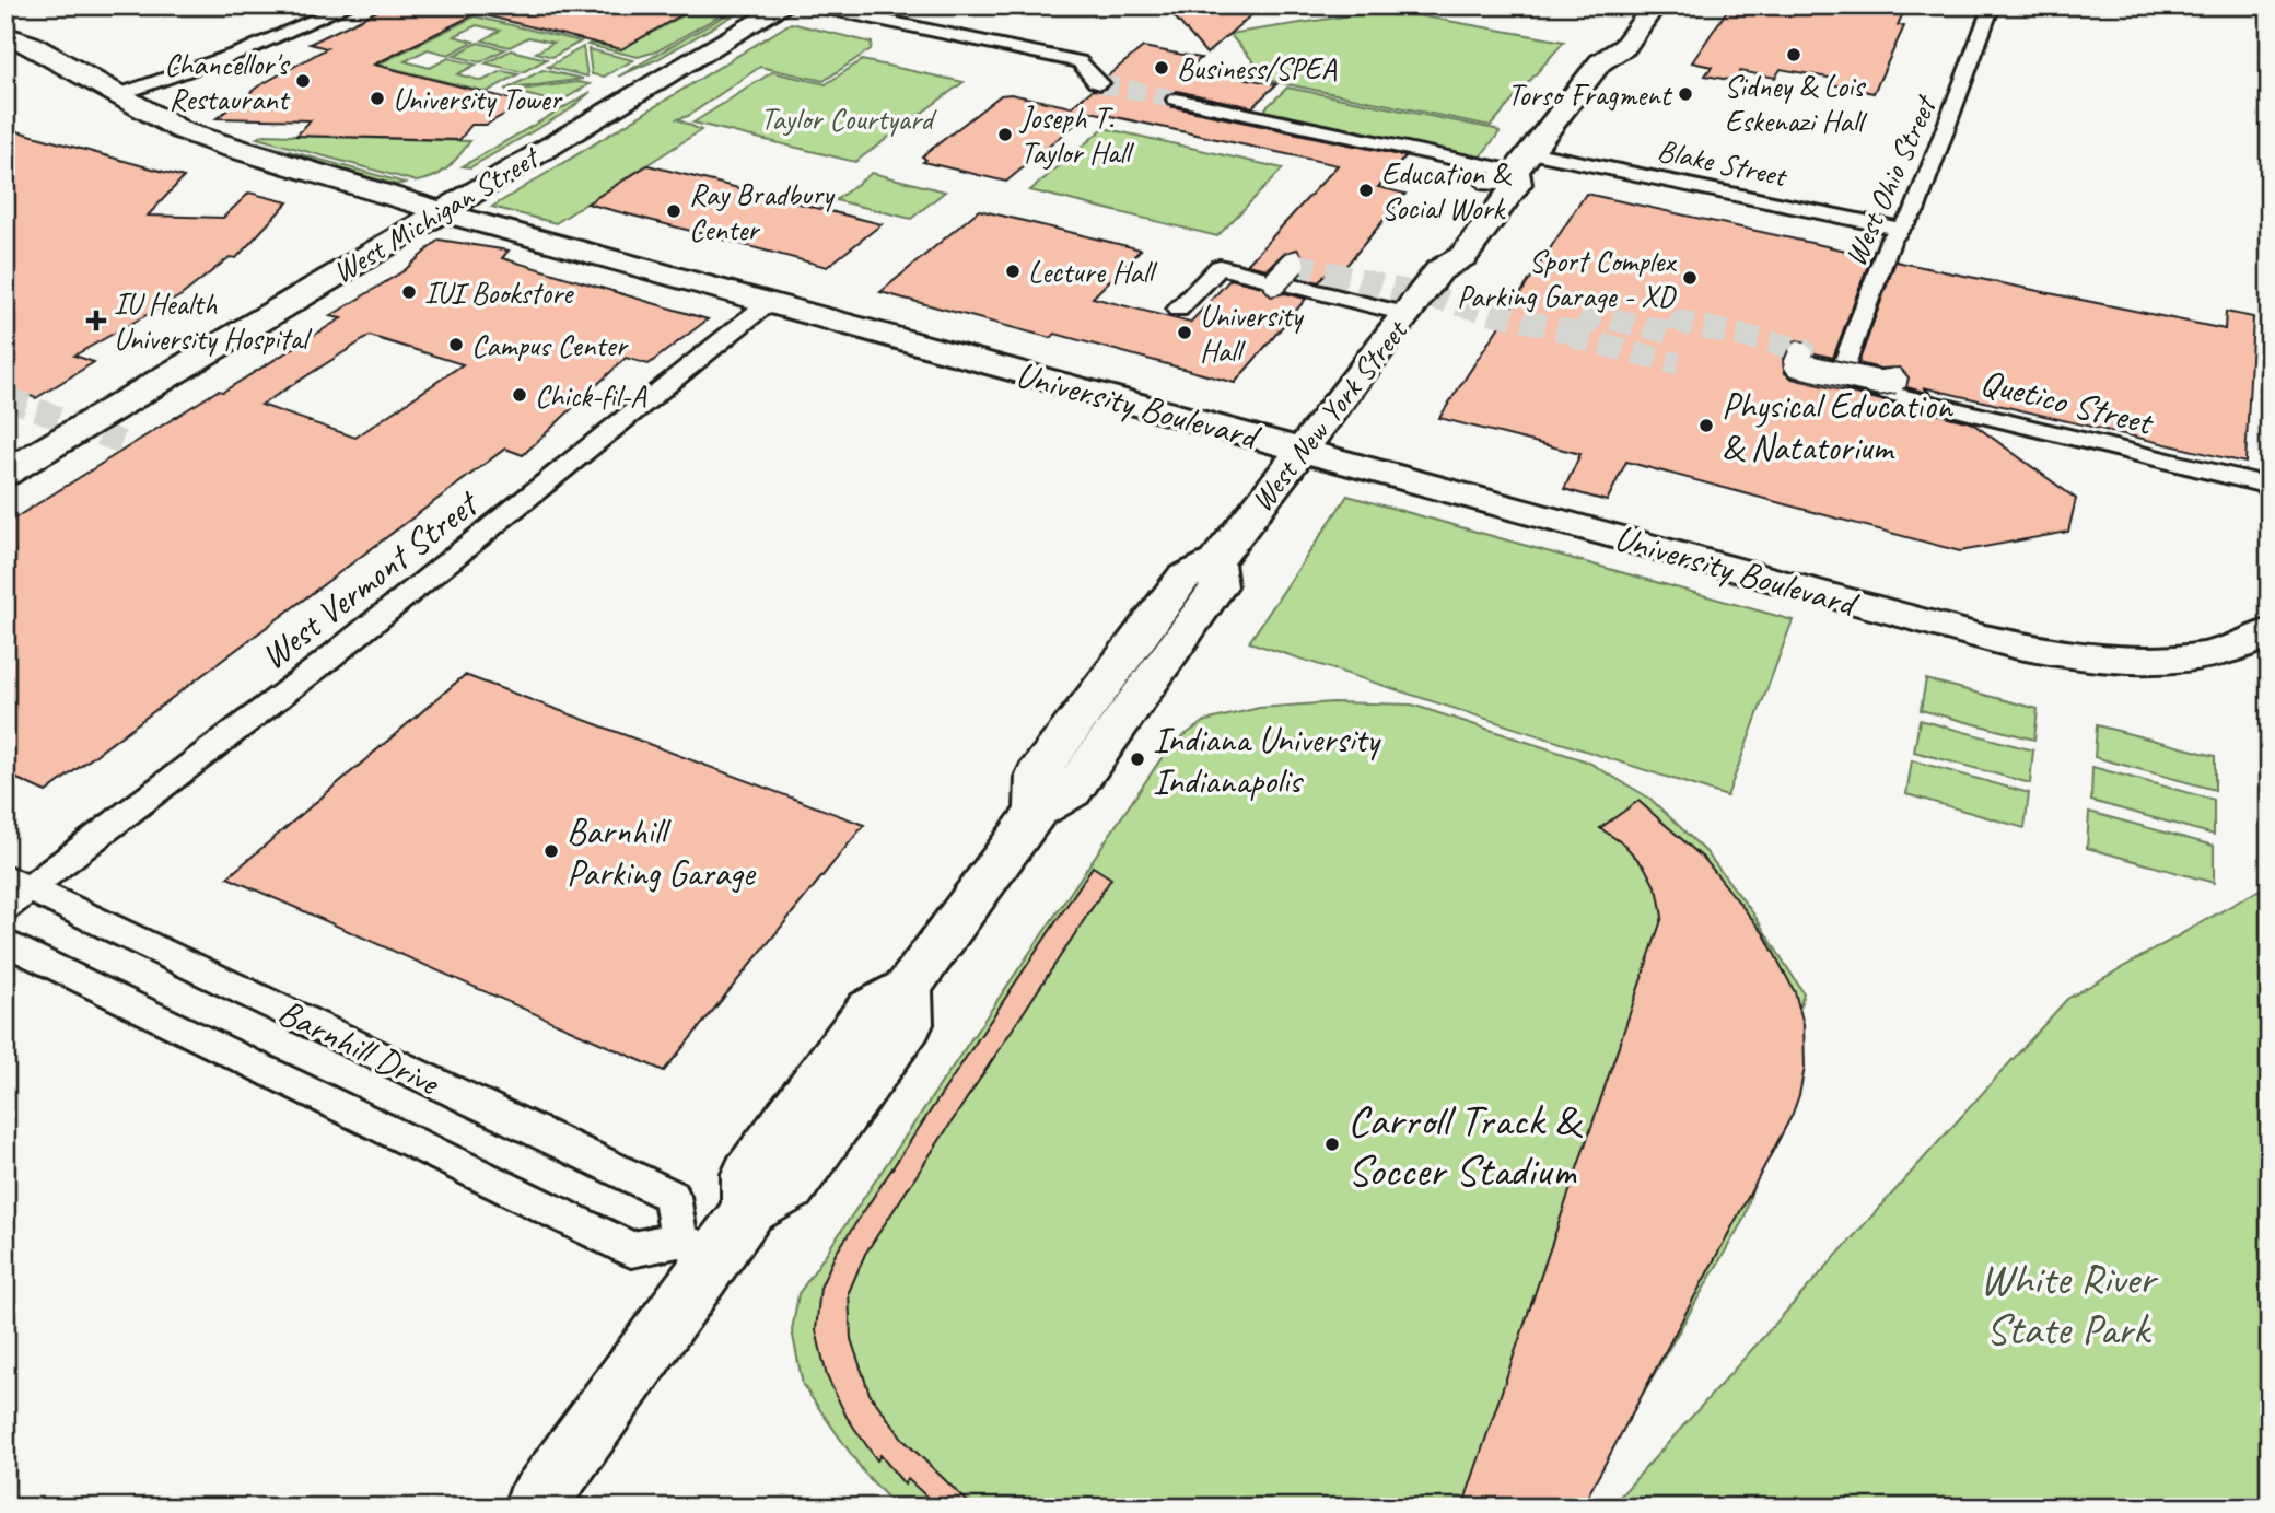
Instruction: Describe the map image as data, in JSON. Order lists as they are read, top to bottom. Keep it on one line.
{"streets":{"main road":["West Michigan Street","University Boulevard","West New York Street"],"street":["Blake Street","West Ohio Street","Quetico Street","West Vermont Street","Barnhill Drive"]},"crossings":[["Blake Street","West Ohio Street"],["Blake Street","West New York Street"],["West Ohio Street","Quetico Street"],["West Michigan Street","University Boulevard"],["University Boulevard","West New York Street"],["University Boulevard","West Vermont Street"],["West New York Street","Barnhill Drive"],["West Vermont Street","Barnhill Drive"]],"parks":["Taylor Courtyard","White River State Park"],"places":{"other":["Sidney & Lois Eskenazi Hall","Business/SPEA","Chancellor's Restaurant","Torso Fragment","University Tower","Joseph T. Taylor Hall","Education & Social Work","Ray Bradbury Center","Lecture Hall","Sport Complex Parking Garage - XD","IUI Bookstore","University Hall","Campus Center","Chick-fil-A","Physical Education & Natatorium","Indiana University Indianapolis","Barnhill Parking Garage","Carroll Track & Soccer Stadium"],"health":["IU Health University Hospital"]}}
